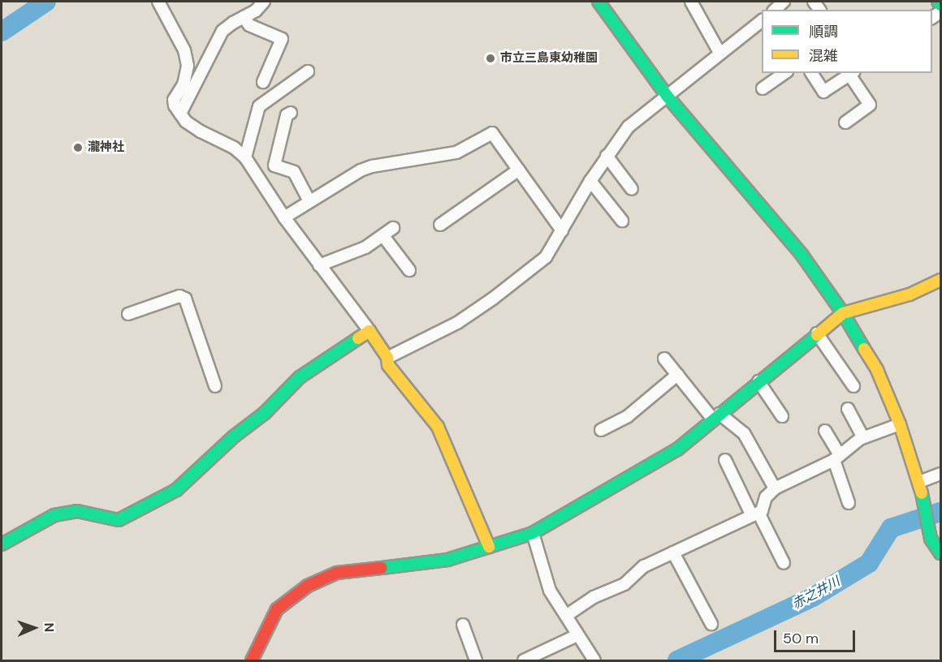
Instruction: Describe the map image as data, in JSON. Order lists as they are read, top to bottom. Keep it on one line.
{"water":["赤之井川"],"places":["市立三島東幼稚園","瀧神社"],"legend":["順調","混雑"],"scale_bar":"50 m","north":"right"}
